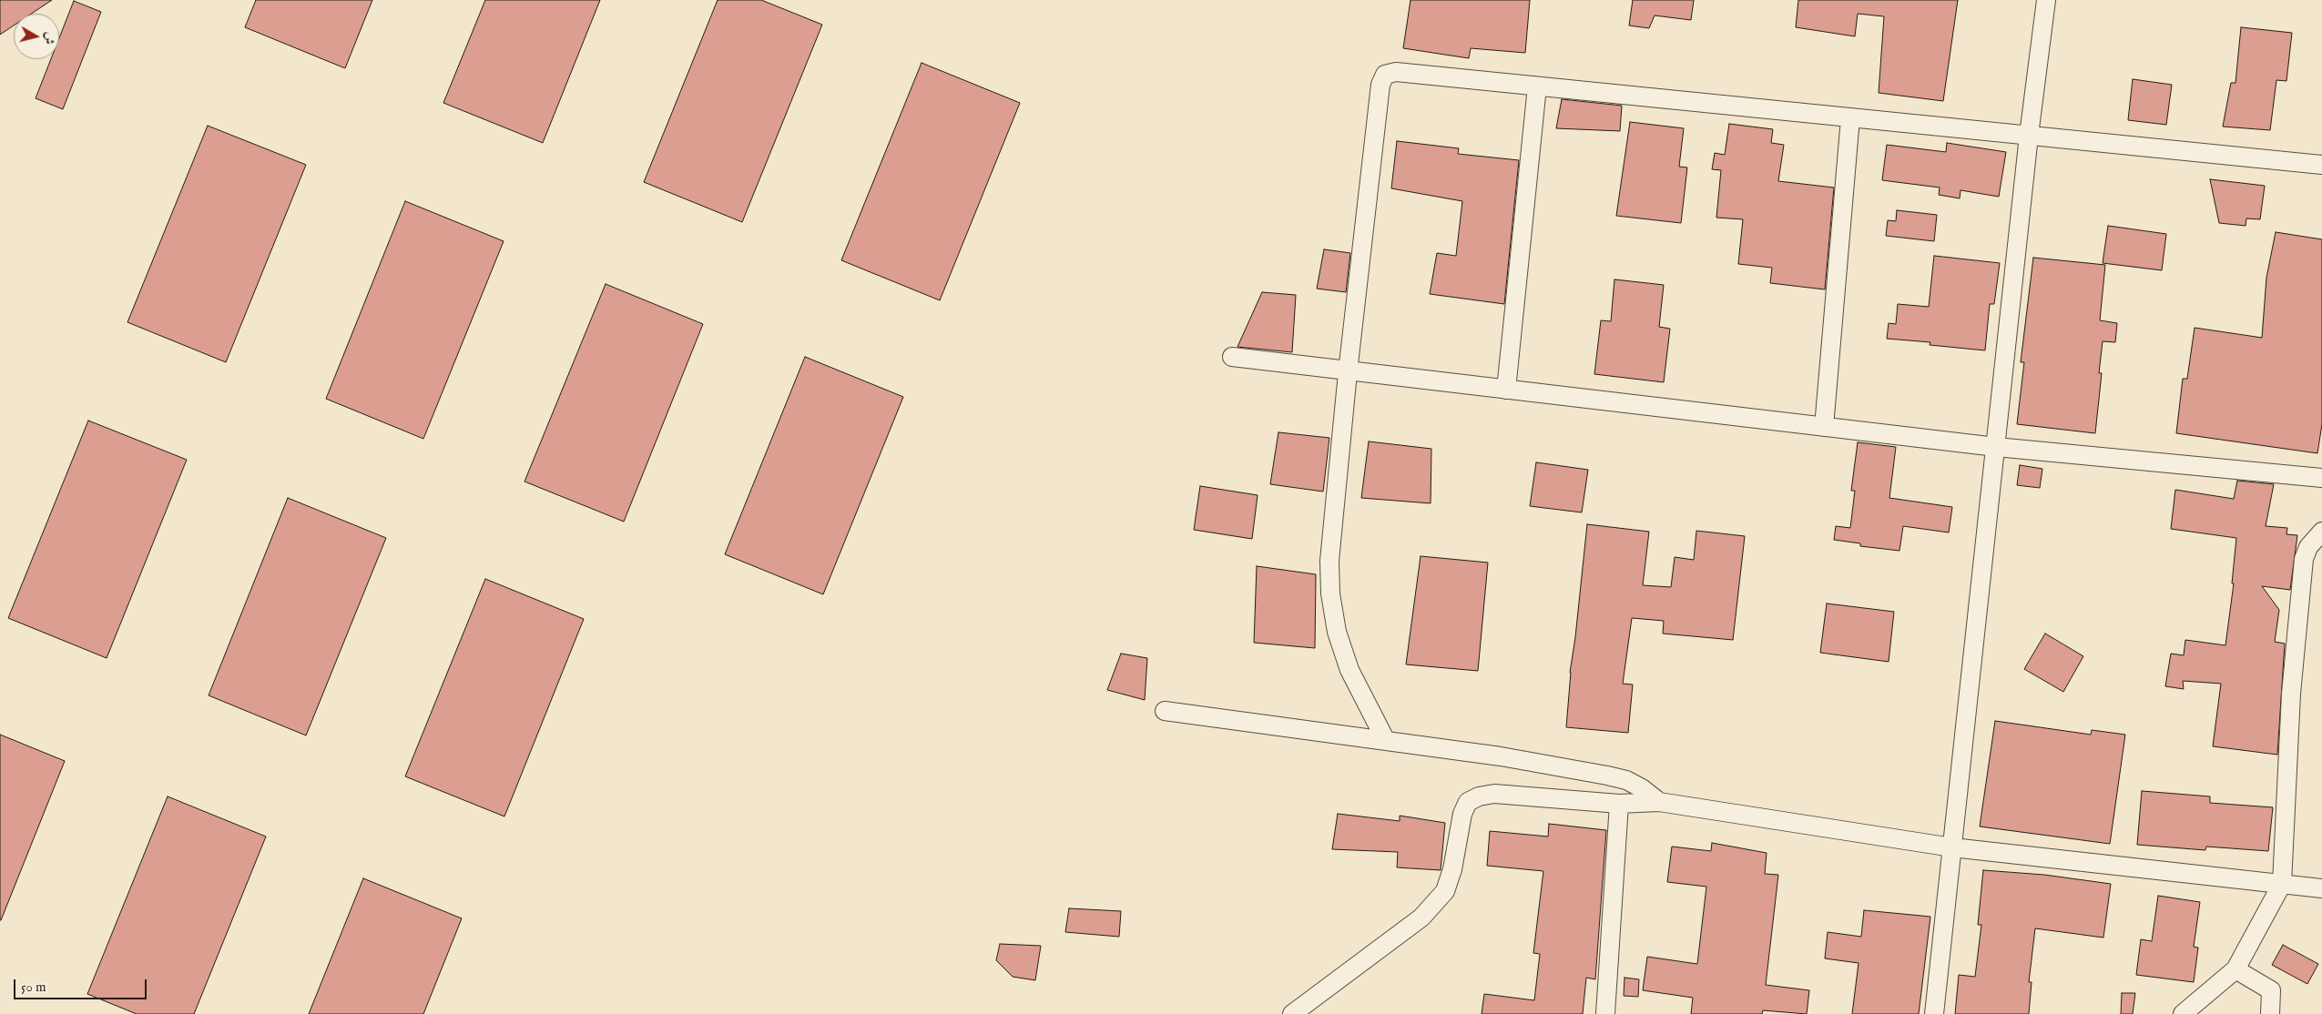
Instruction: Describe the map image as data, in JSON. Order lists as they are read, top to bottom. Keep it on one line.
{"scale_bar":"50 m","north":"right"}
